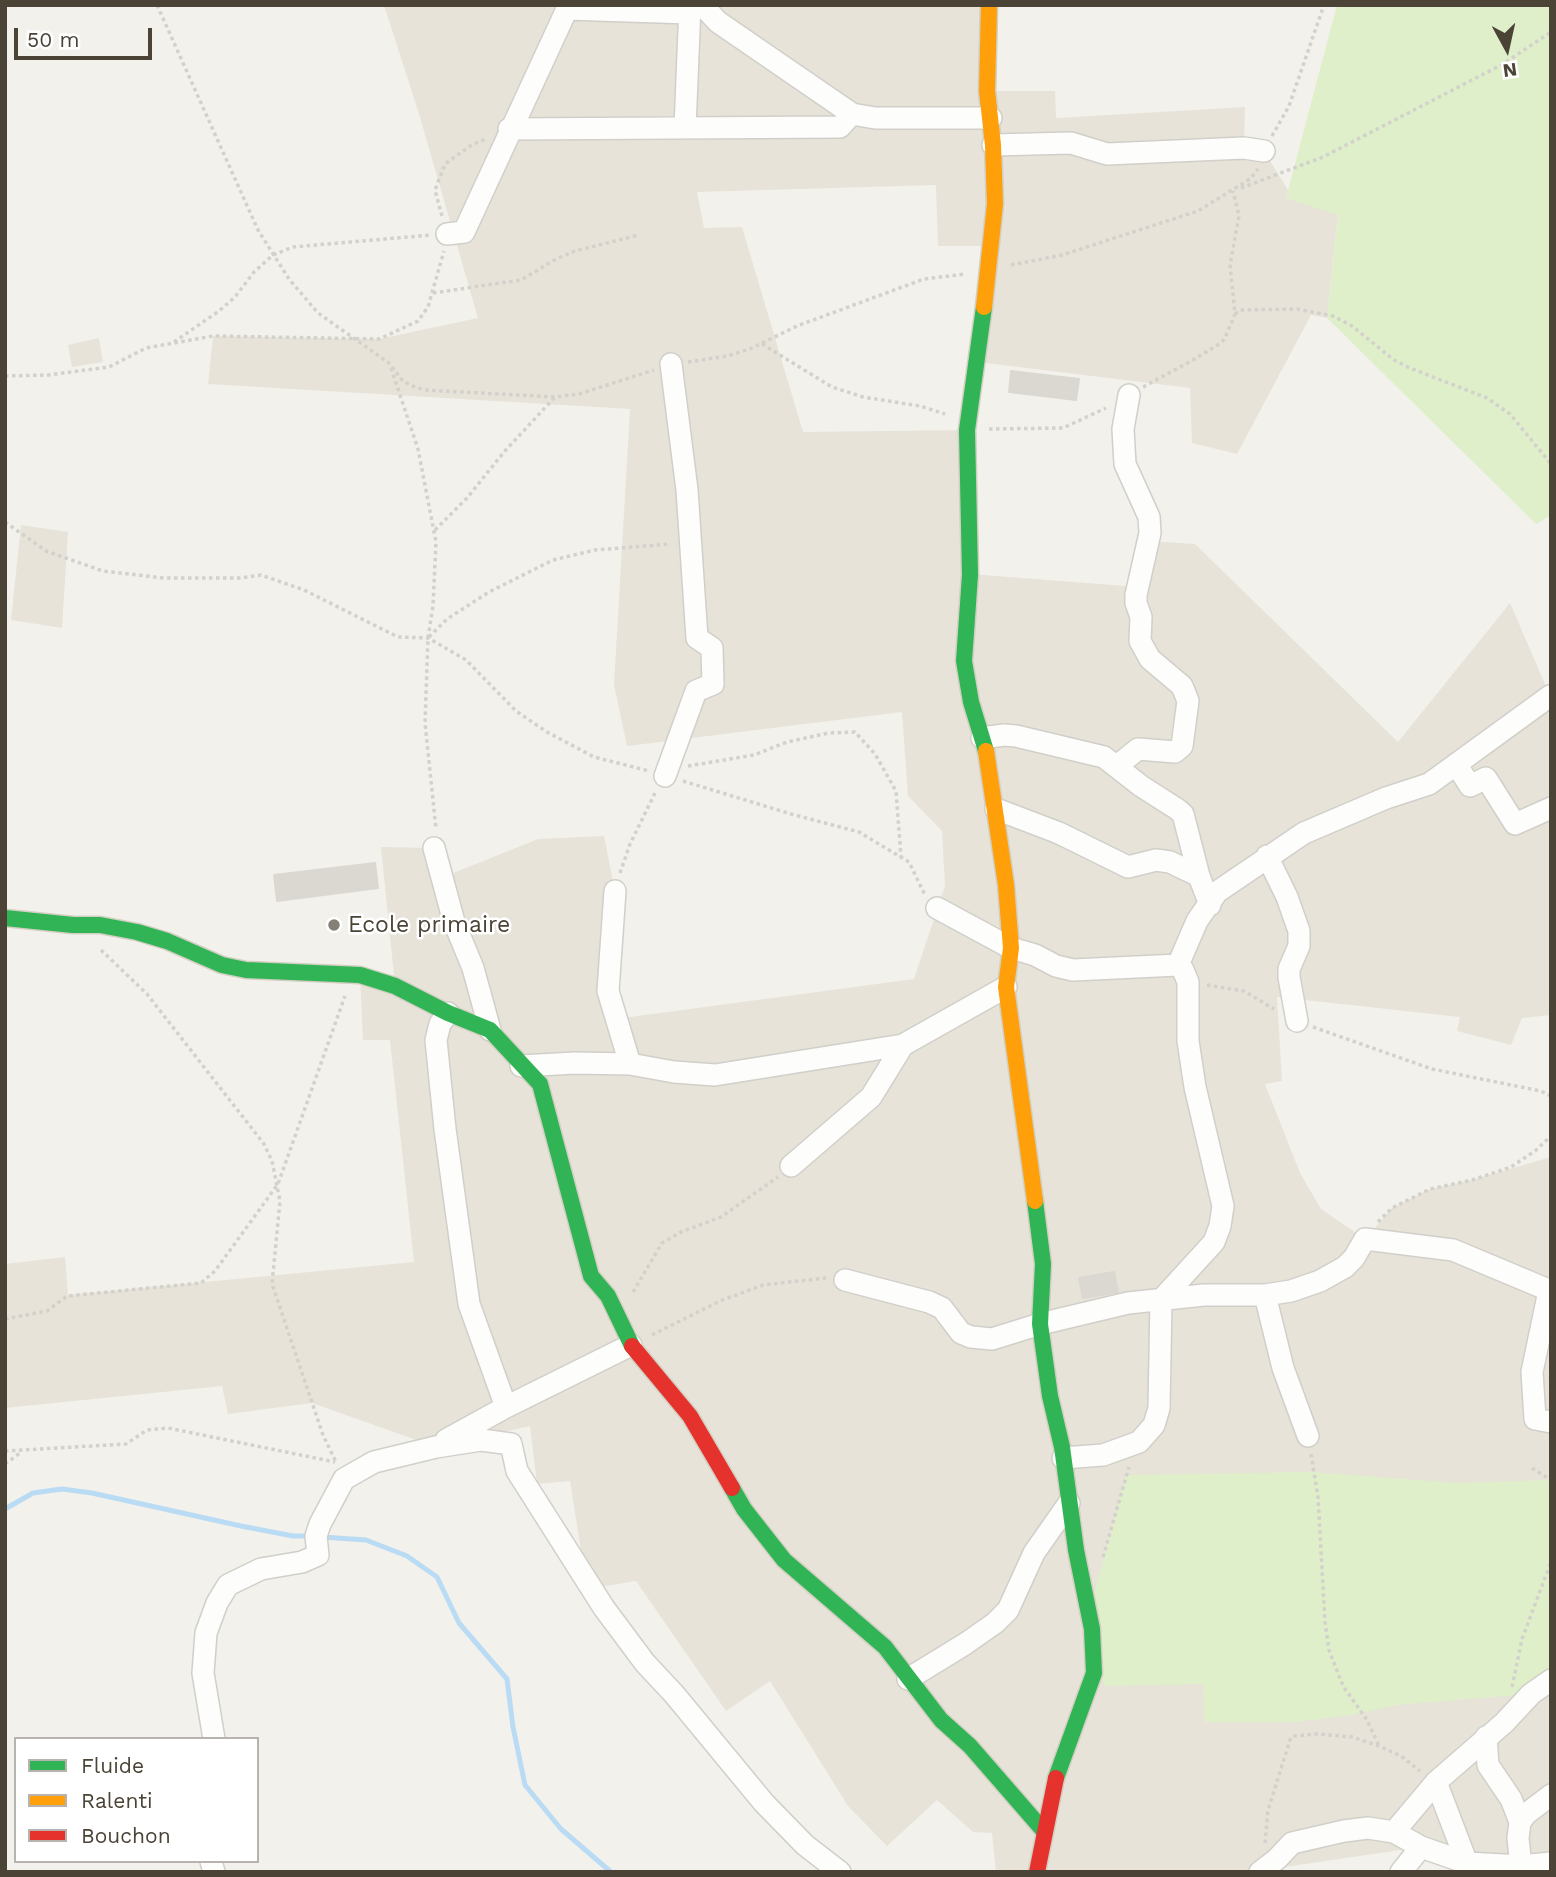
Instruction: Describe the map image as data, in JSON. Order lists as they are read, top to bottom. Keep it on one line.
{"places":["Ecole primaire"],"legend":["Fluide","Ralenti","Bouchon"],"scale_bar":"50 m","north":"bottom"}
